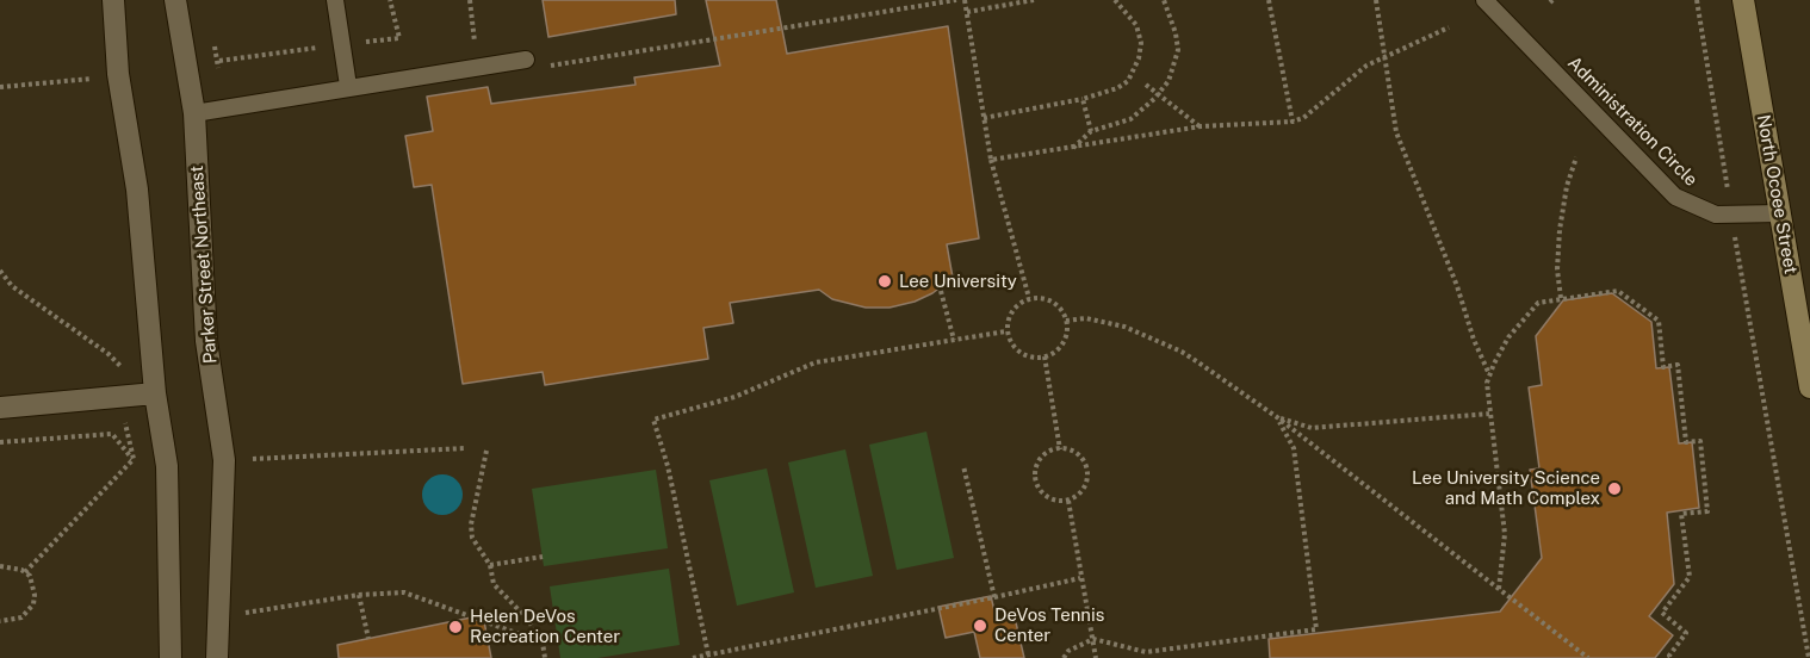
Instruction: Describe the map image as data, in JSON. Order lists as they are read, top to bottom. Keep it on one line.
{"streets":{"main road":["North Ocoee Street"],"street":["Parker Street Northeast"],"lane":["Administration Circle"]},"crossings":[["Administration Circle","North Ocoee Street"]],"places":["Lee University","Lee University Science and Math Complex","DeVos Tennis Center","Helen DeVos Recreation Center"]}
